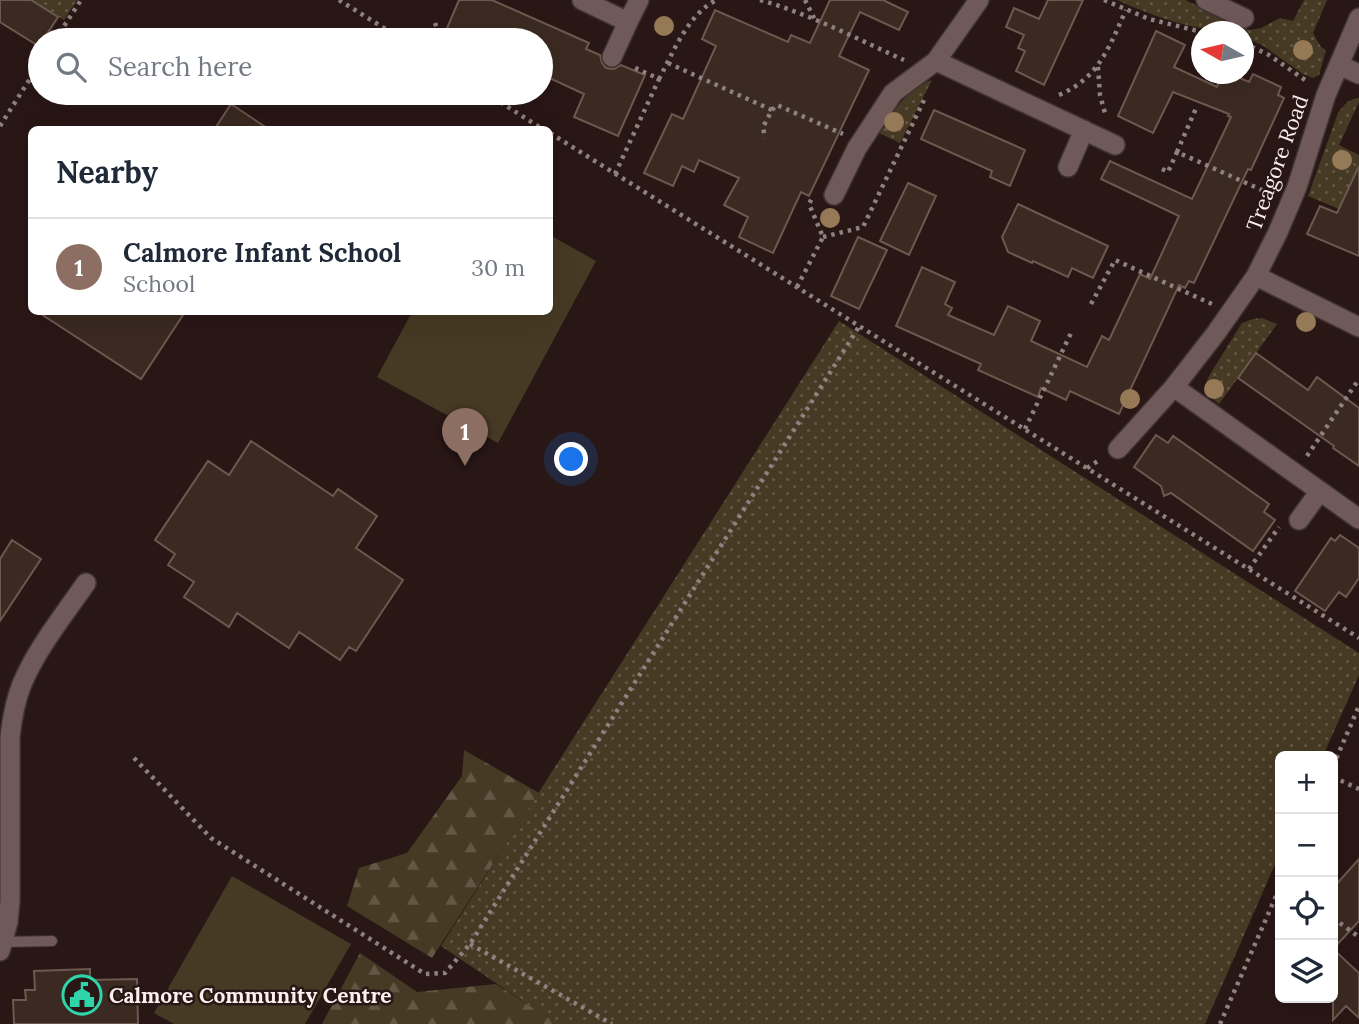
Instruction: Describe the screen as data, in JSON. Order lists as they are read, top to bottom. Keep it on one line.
{"streets":{"street":["Treagore Road"]},"places":{"public building":["Calmore Community Centre"]},"north":"left","page":{"search":"Search here","heading":"Nearby","list":[{"mark":"1","name":"Calmore Infant School","note":"School","value":"30 m"}],"pins":"1","map_buttons":["+","−"]}}
